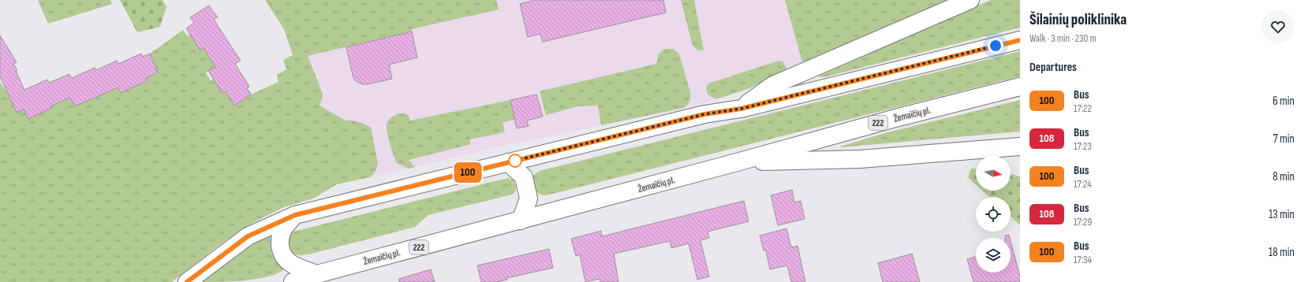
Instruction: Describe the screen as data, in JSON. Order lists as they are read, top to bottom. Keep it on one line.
{"streets":{"main road":["Žemaičių pl.","222"]},"lines":["bus line 100"],"north":"right","page":{"on_map":"100","heading":[["Šilainių poliklinika","Walk · 3 min · 230 m"],"Departures"],"list":[{"mark":"100","name":"Bus","note":"17:22","value":"6 min"},{"mark":"108","name":"Bus","note":"17:23","value":"7 min"},{"mark":"100","name":"Bus","note":"17:24","value":"8 min"},{"mark":"108","name":"Bus","note":"17:29","value":"13 min"},{"mark":"100","name":"Bus","note":"17:34","value":"18 min"}]}}
